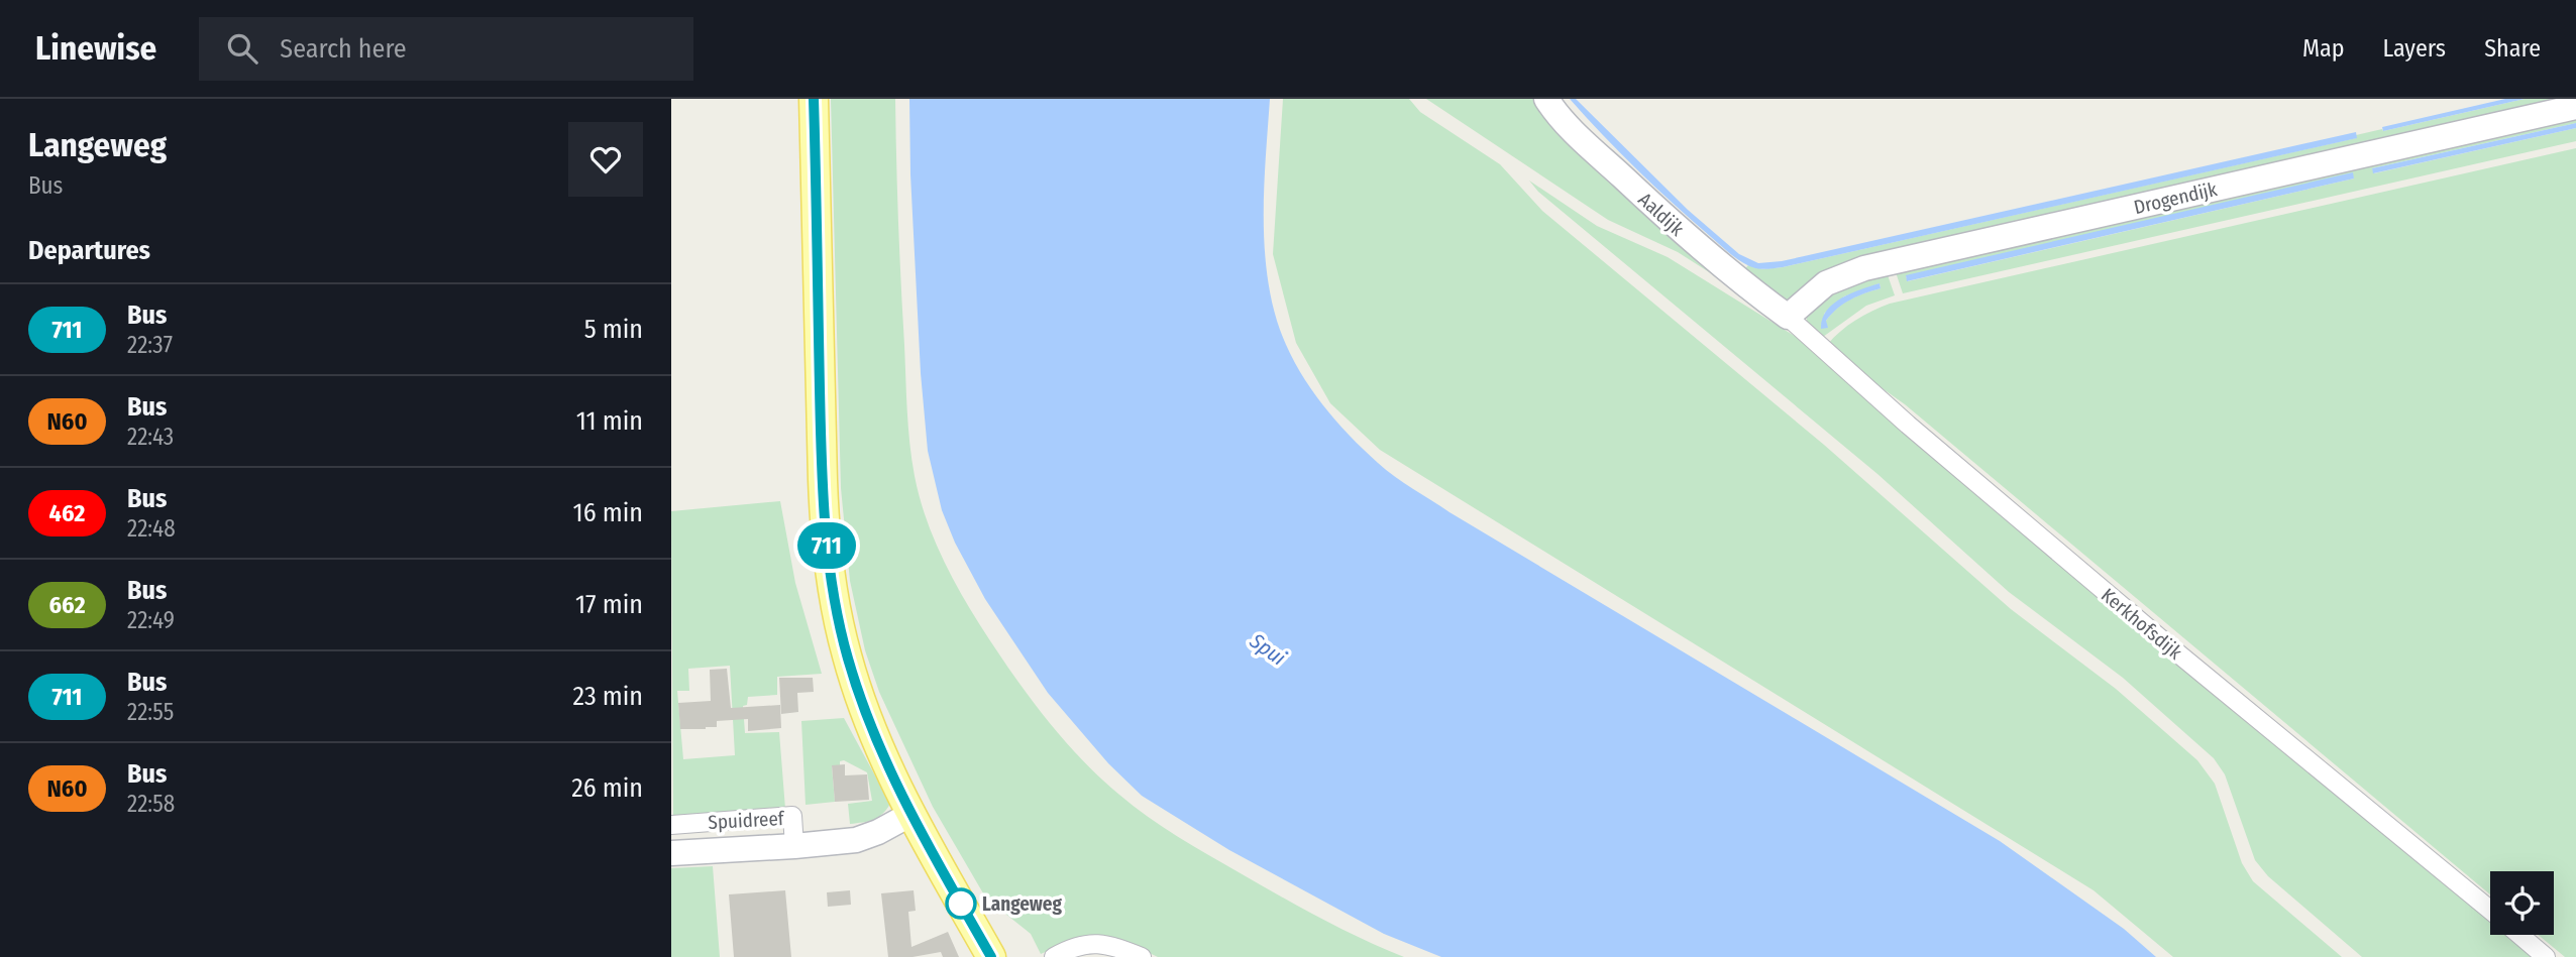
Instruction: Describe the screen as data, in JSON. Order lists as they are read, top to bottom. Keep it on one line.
{"streets":{"street":["Drogendijk","Aaldijk","Kerkhofsdijk","Spuidreef"]},"crossings":[["Drogendijk","Aaldijk"],["Drogendijk","Kerkhofsdijk"],["Aaldijk","Kerkhofsdijk"]],"water":["Spui"],"places":["Langeweg"],"lines":["bus line 711"],"page":{"header":"Linewise","search":"Search here","nav":["Map","Layers","Share"],"heading":[["Langeweg","Bus"],"Departures"],"on_map":"711","list":[{"mark":"711","name":"Bus","note":"22:37","value":"5 min"},{"mark":"N60","name":"Bus","note":"22:43","value":"11 min"},{"mark":"462","name":"Bus","note":"22:48","value":"16 min"},{"mark":"662","name":"Bus","note":"22:49","value":"17 min"},{"mark":"711","name":"Bus","note":"22:55","value":"23 min"},{"mark":"N60","name":"Bus","note":"22:58","value":"26 min"}]}}
